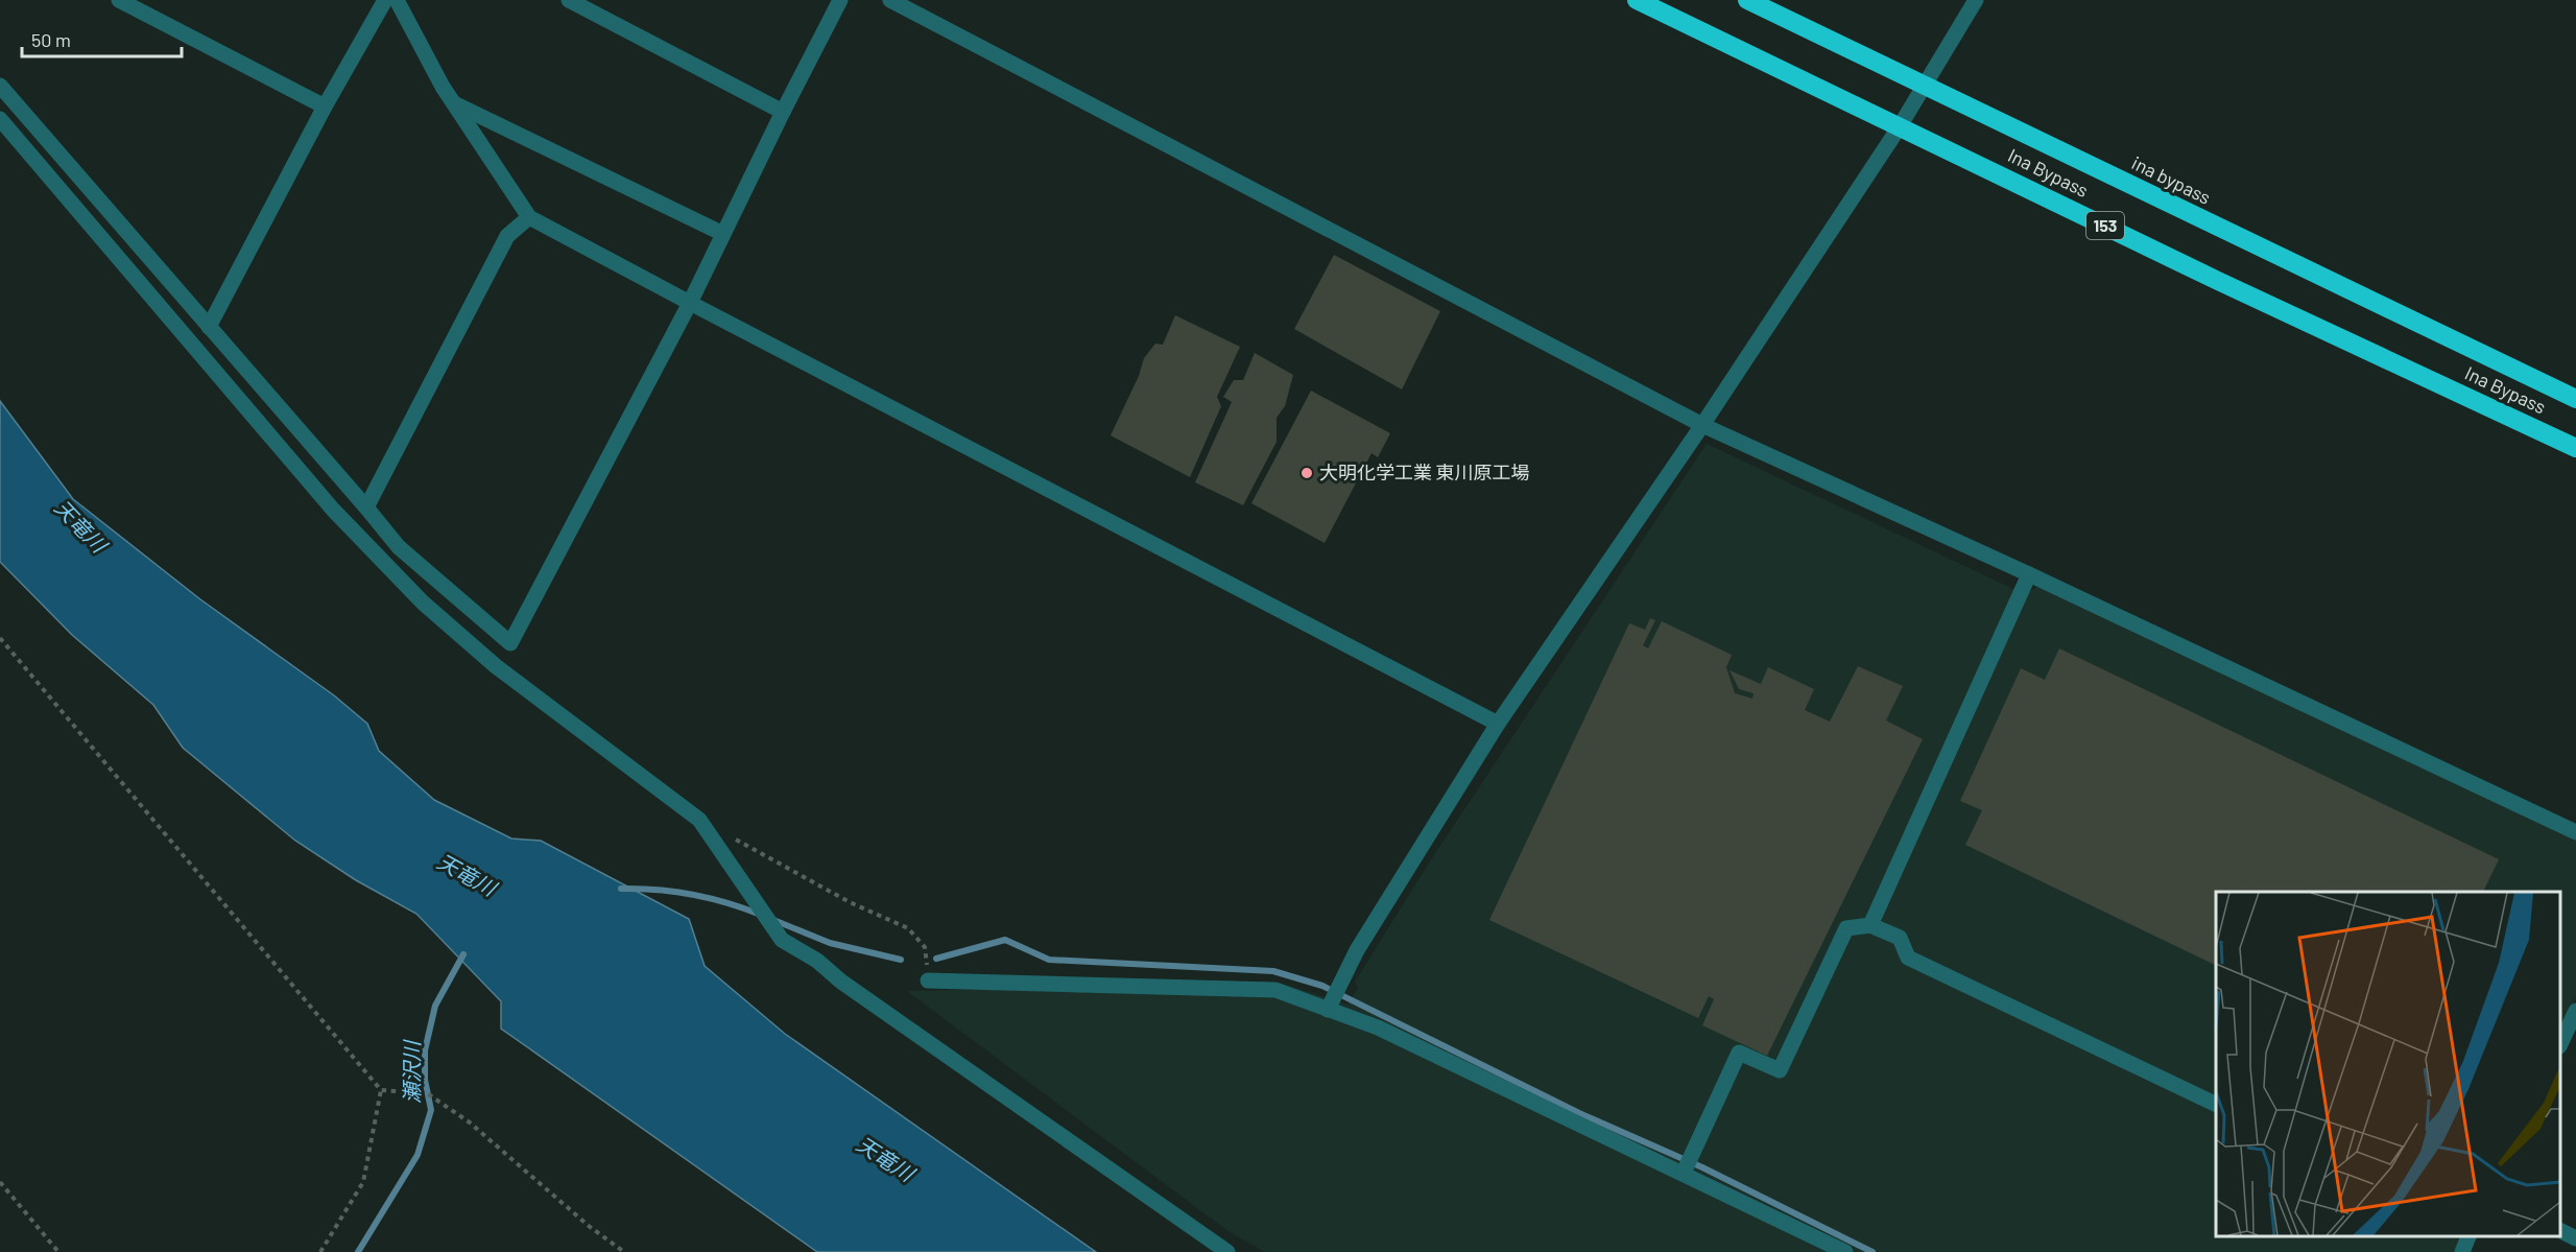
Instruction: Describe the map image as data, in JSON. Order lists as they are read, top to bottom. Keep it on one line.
{"streets":{"highway":["Ina Bypass","ina bypass","153"]},"water":["天竜川","瀬沢川"],"places":["大明化学工業 東川原工場"],"scale_bar":"50 m"}
